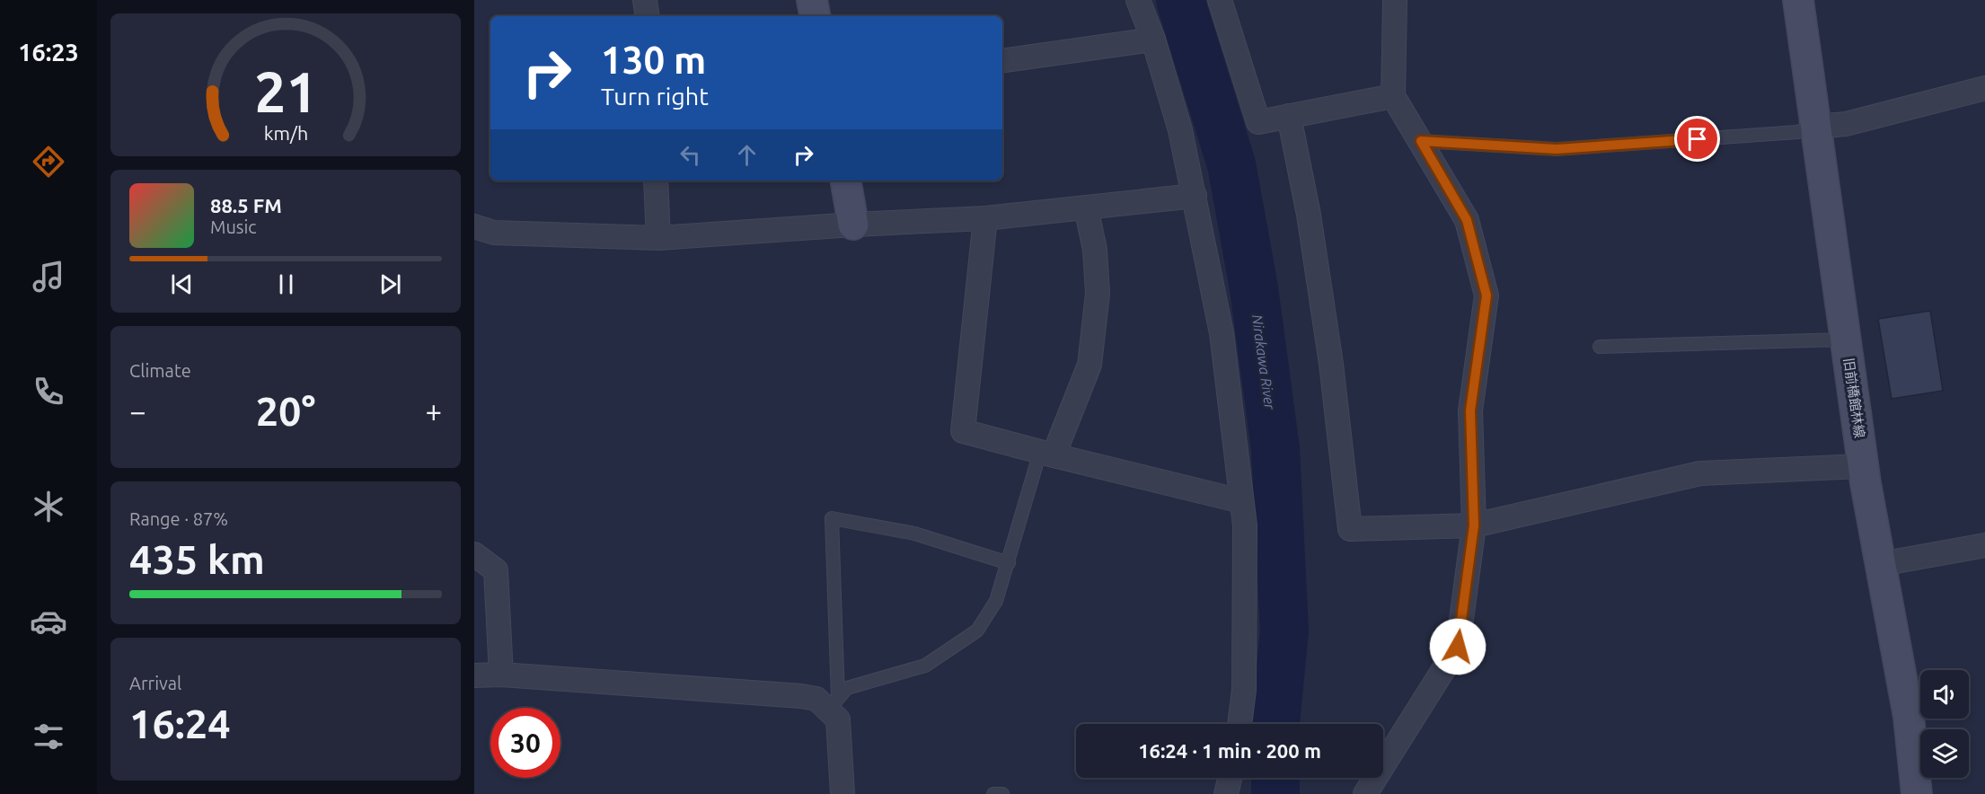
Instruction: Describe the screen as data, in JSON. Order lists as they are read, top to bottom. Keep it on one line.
{"streets":{"street":["旧前橋館林線"]},"water":["Nirakawa River"],"page":{"tabs":"16:23","turn":["130 m","Turn right"],"song":["88.5 FM","Music"],"tile":["Climate",["Range · 87%","435 km"],["Arrival","16:24"]],"heat":["−","20°","+"],"limit":"30","trip":"16:24 · 1 min · 200 m","gauge":["21","km/h"]}}
